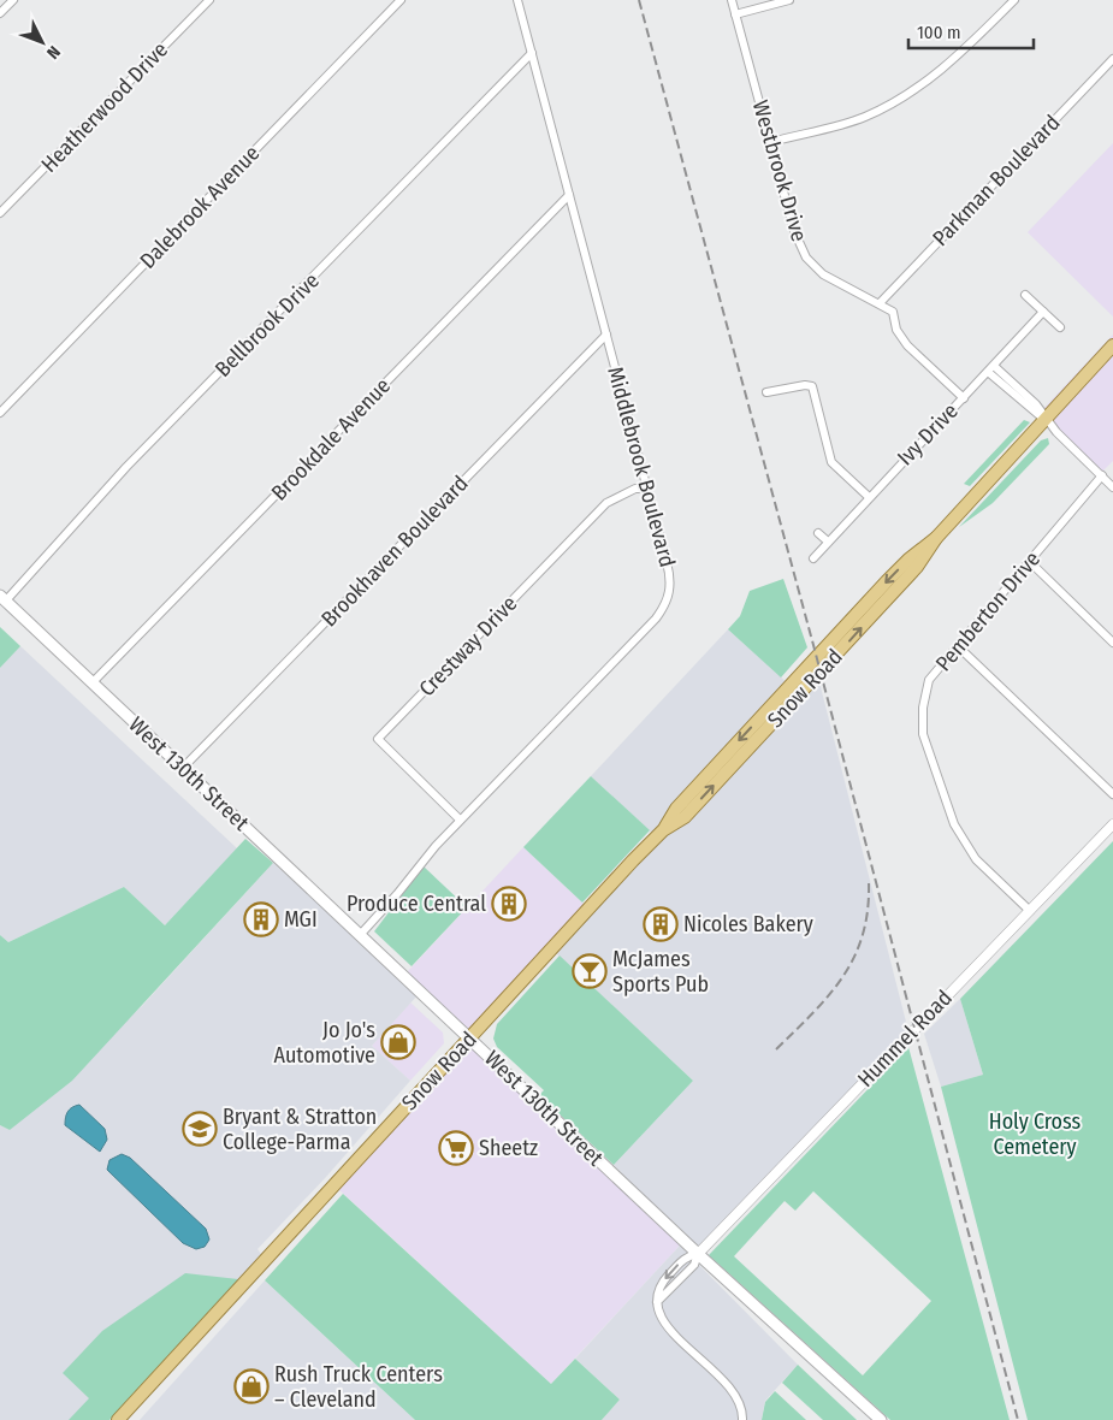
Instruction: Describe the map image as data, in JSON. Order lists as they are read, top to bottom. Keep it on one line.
{"streets":{"main road":["Snow Road","West 130th Street"],"street":["Heatherwood Drive","Westbrook Drive","Parkman Boulevard","Dalebrook Avenue","Bellbrook Drive","Ivy Drive","Brookdale Avenue","Middlebrook Boulevard","Brookhaven Boulevard","Pemberton Drive","Crestway Drive","Hummel Road"]},"crossings":[["Westbrook Drive","Parkman Boulevard"],["Bellbrook Drive","Middlebrook Boulevard"],["Bellbrook Drive","West 130th Street"],["Brookdale Avenue","Middlebrook Boulevard"],["Brookdale Avenue","West 130th Street"],["Middlebrook Boulevard","Brookhaven Boulevard"],["Middlebrook Boulevard","Crestway Drive"],["Middlebrook Boulevard","West 130th Street"],["Brookhaven Boulevard","West 130th Street"],["Pemberton Drive","Hummel Road"],["Snow Road","West 130th Street"],["West 130th Street","Hummel Road"]],"parks":["Holy Cross Cemetery"],"places":{"building":["Produce Central","MGI","Nicoles Bakery"],"bar":["McJames Sports Pub"],"shop":["Jo Jo's Automotive","Rush Truck Centers – Cleveland"],"school or university":["Bryant & Stratton College-Parma"],"supermarket":["Sheetz"]},"scale_bar":"100 m","north":"bottom right"}
